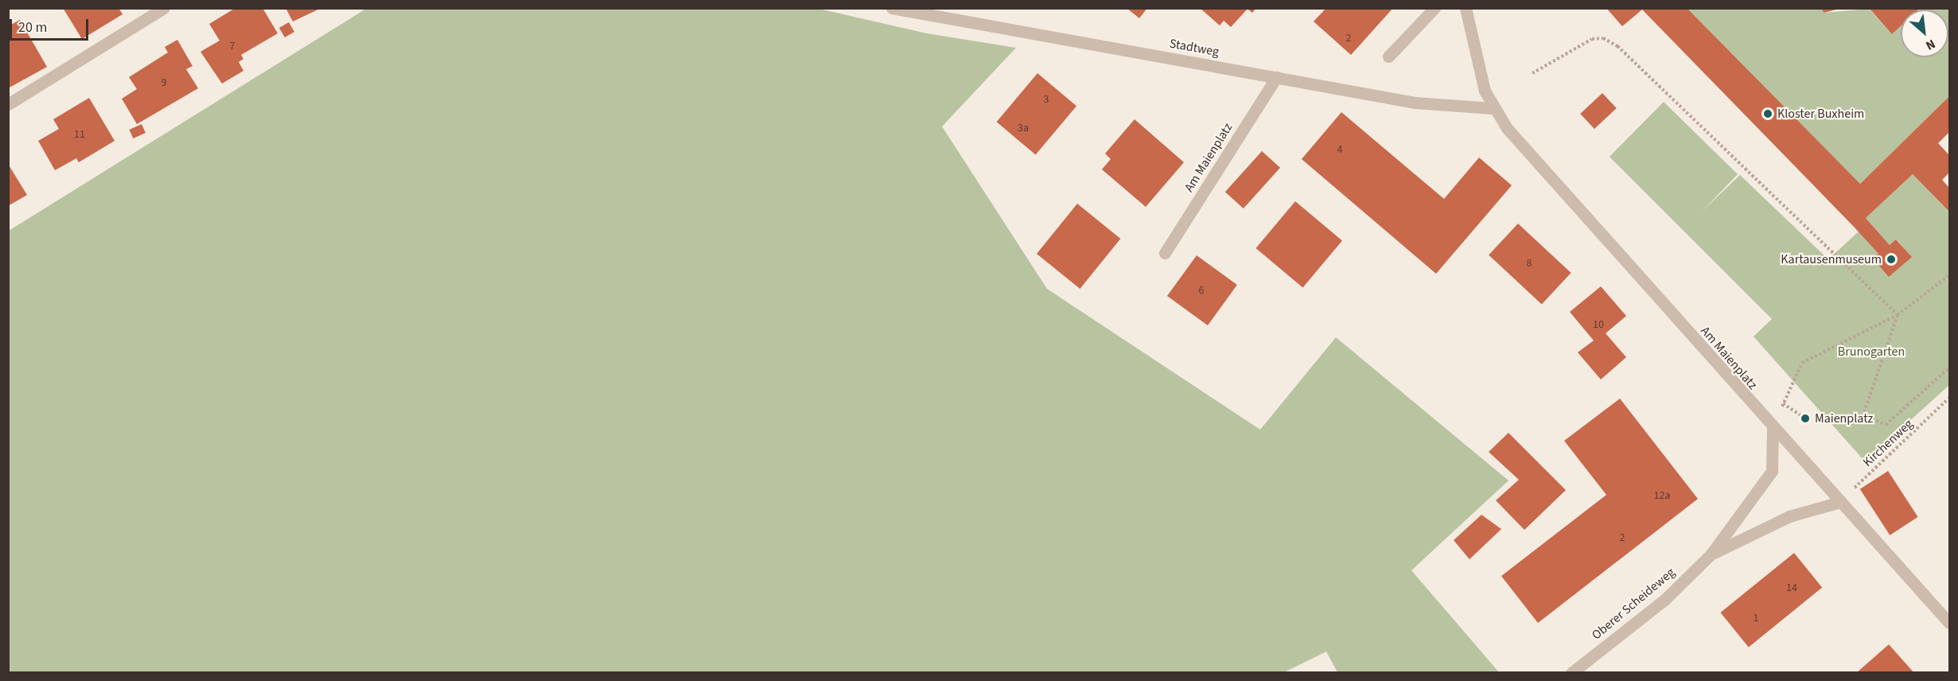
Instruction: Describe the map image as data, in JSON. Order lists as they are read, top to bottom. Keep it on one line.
{"streets":{"street":["Stadtweg","Am Maienplatz","Oberer Scheideweg"],"path":["Kirchenweg"]},"crossings":[["Stadtweg","Am Maienplatz"],["Am Maienplatz","Kirchenweg"],["Am Maienplatz","Oberer Scheideweg"],["Kirchenweg","Oberer Scheideweg"]],"parks":["Brunogarten"],"places":["Kloster Buxheim","Kartausenmuseum","Maienplatz"],"house_numbers":["2","7","9","3","3a","11","4","8","6","10","12a","2","14","1"],"scale_bar":"20 m","north":"bottom right"}
